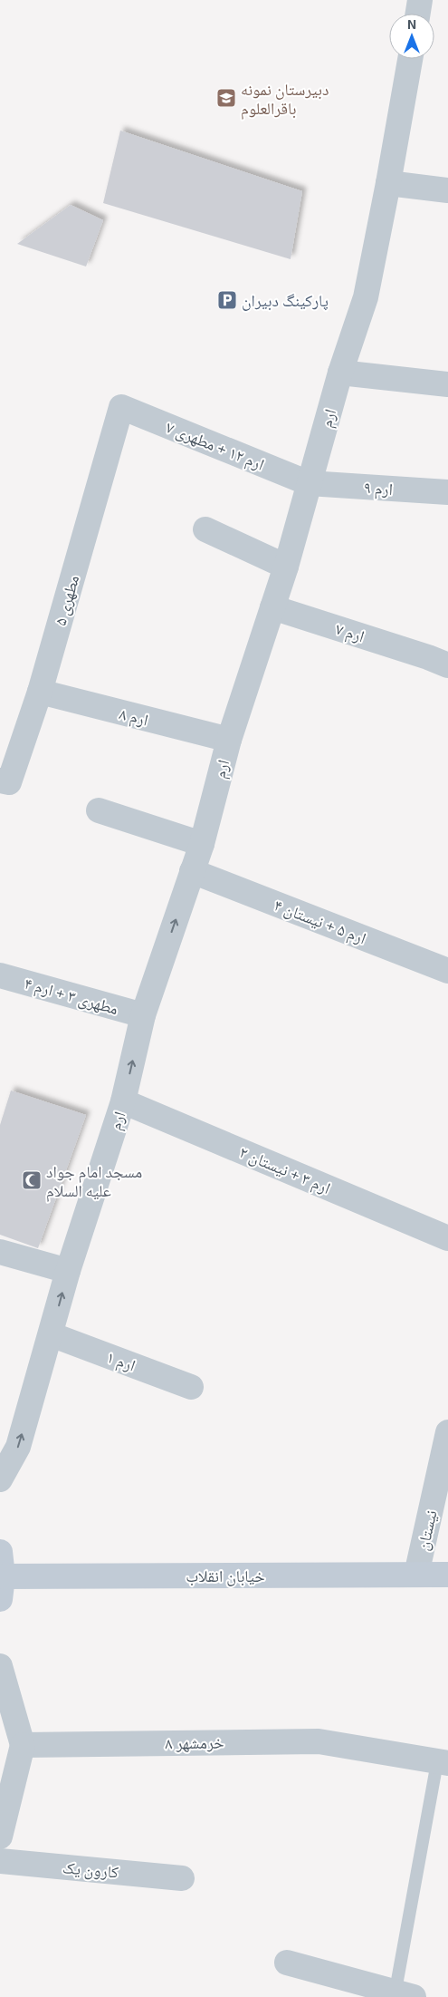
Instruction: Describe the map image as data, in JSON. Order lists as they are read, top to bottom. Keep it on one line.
{"streets":{"main road":["خیابان انقلاب"],"street":["ارم","ارم ۱۲ + مطهری ۷","ارم ۹","مطهری ۵","ارم ۷","ارم ۸","ارم ۵ + نیستان ۴","مطهری ۳ + ارم ۴","ارم ۳ + نیستان ۲","ارم ۱","نیستان","خرمشهر ۸","کارون یک"]},"crossings":[["ارم","ارم ۱۲ + مطهری ۷"],["ارم","ارم ۹"],["ارم","ارم ۷"],["ارم","ارم ۸"],["ارم","ارم ۵ + نیستان ۴"],["ارم","مطهری ۳ + ارم ۴"],["ارم","ارم ۳ + نیستان ۲"],["ارم","ارم ۱"],["ارم ۱۲ + مطهری ۷","ارم ۹"],["ارم ۱۲ + مطهری ۷","مطهری ۵"],["مطهری ۵","ارم ۸"],["نیستان","خیابان انقلاب"]],"places":{"school or university":["دبیرستان نمونه باقرالعلوم"],"parking":["پارکینگ دبیران"],"mosque":["مسجد امام جواد علیه السلام"]},"north":"top"}
